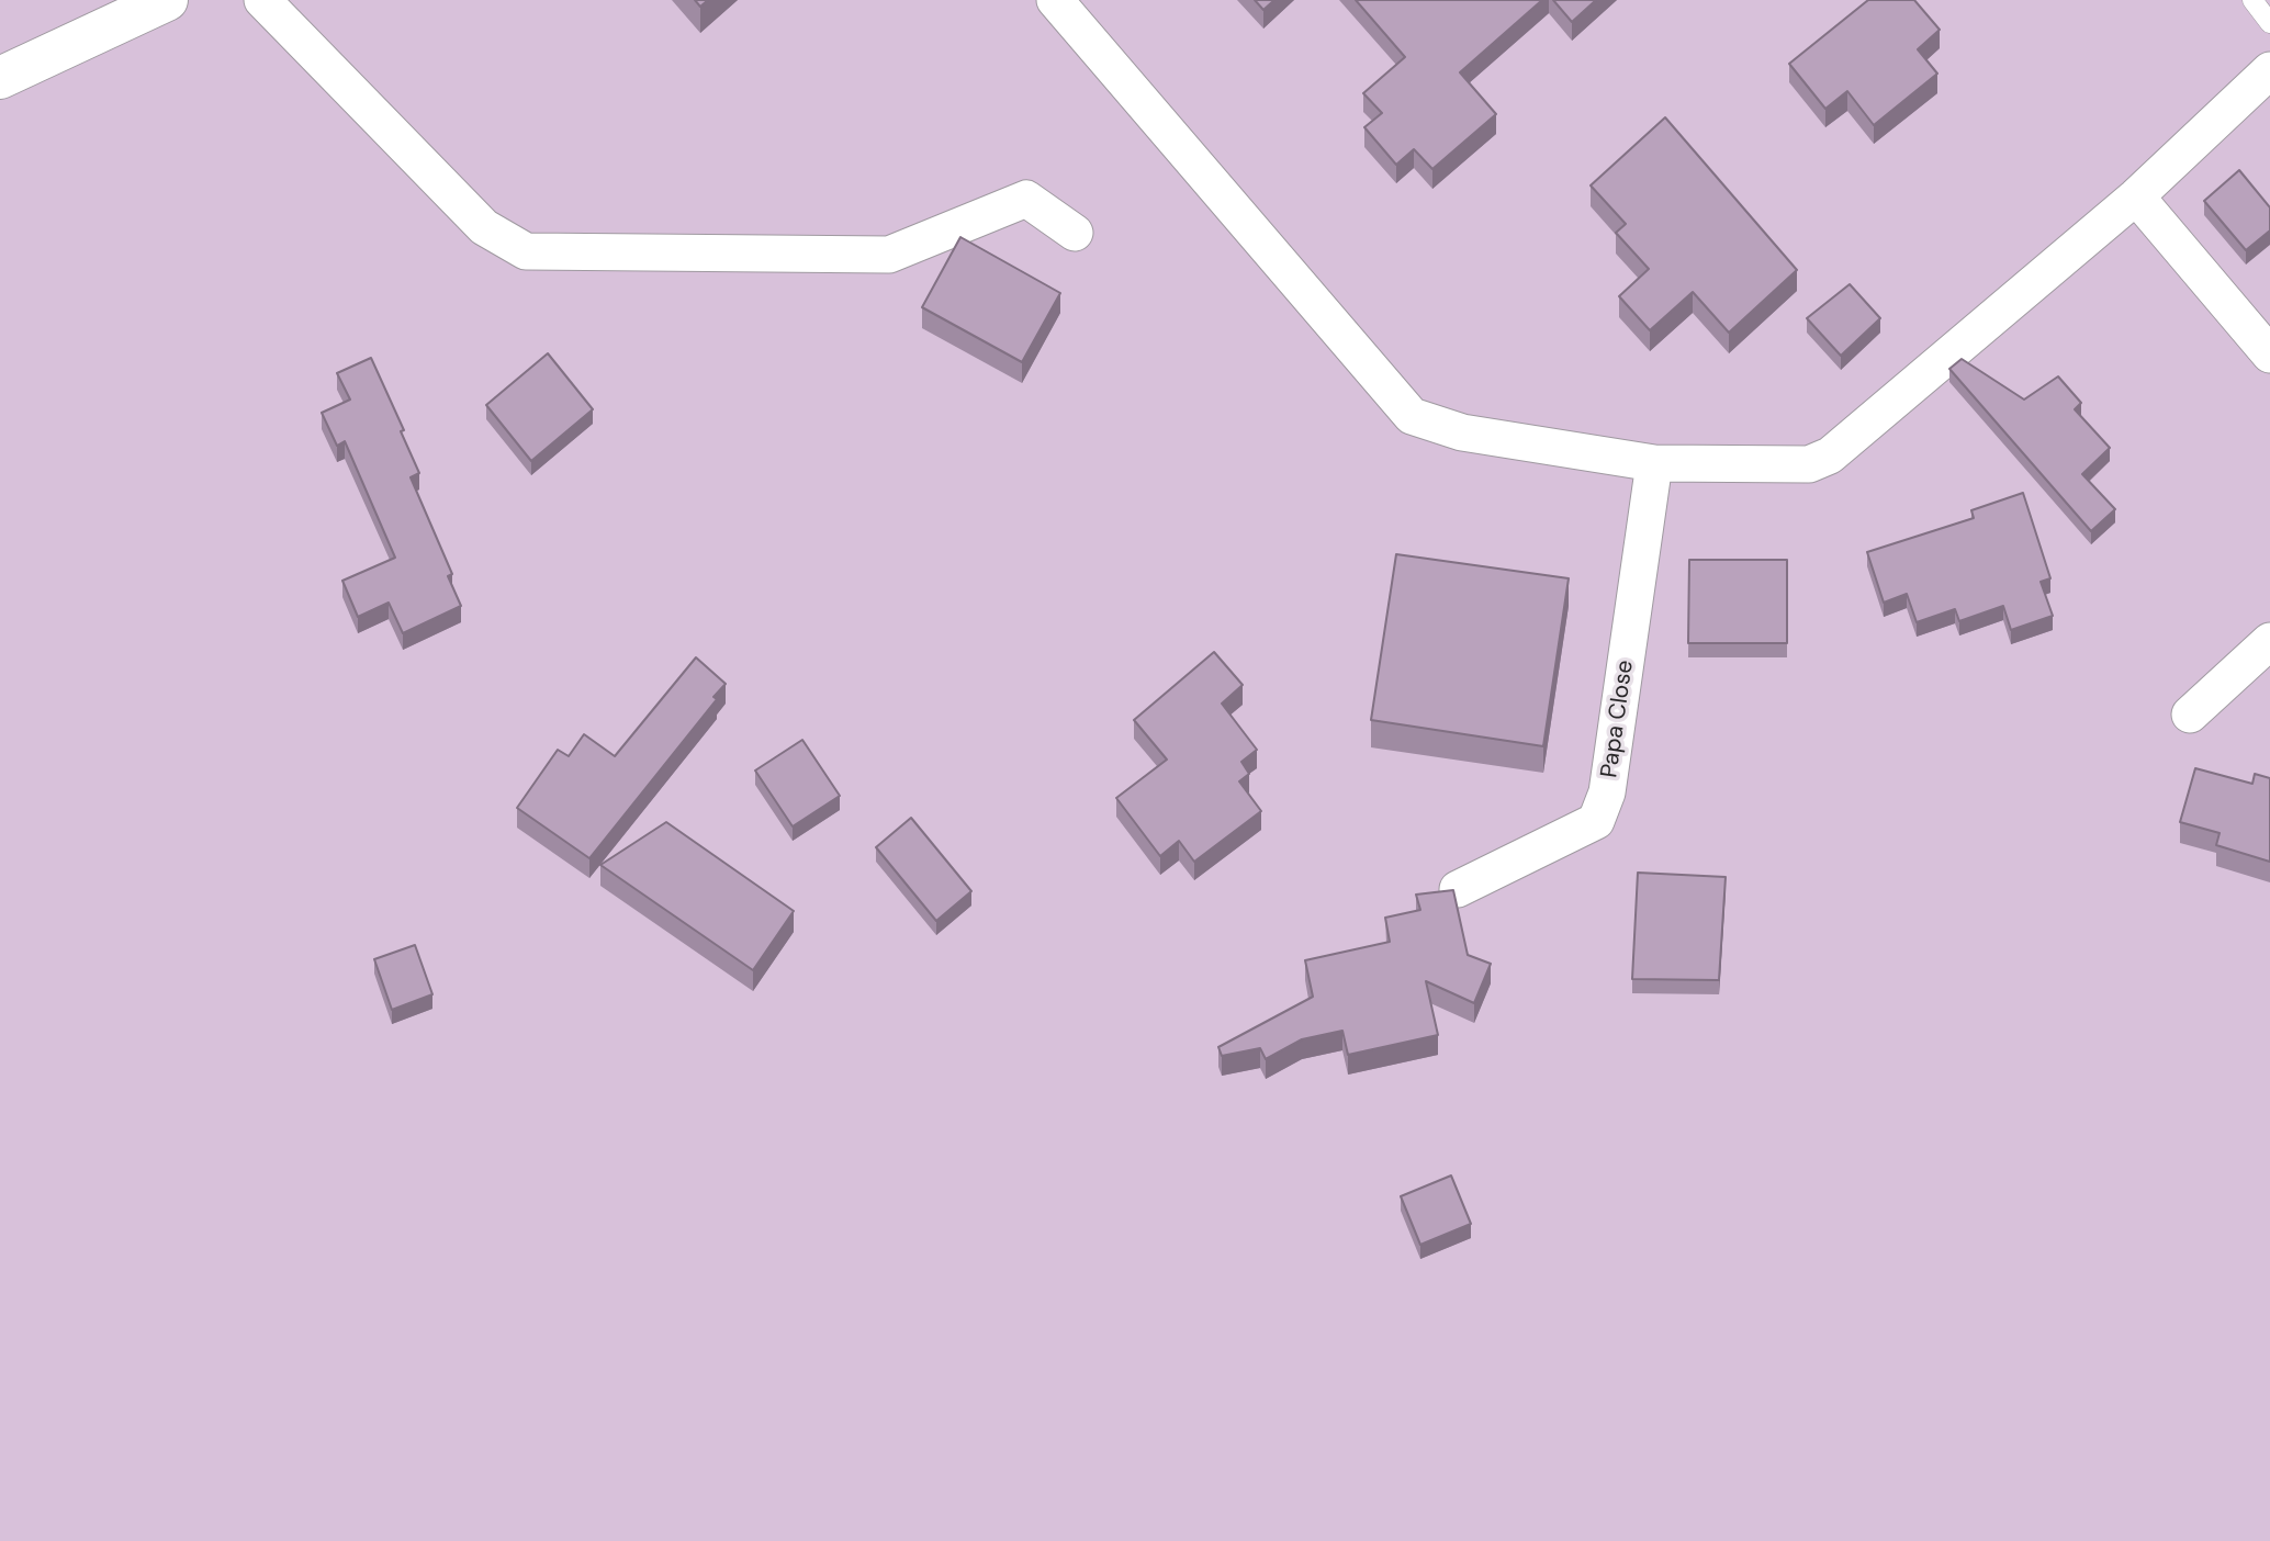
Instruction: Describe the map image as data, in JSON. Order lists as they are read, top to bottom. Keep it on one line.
{"streets":{"street":["Papa Close"]}}
